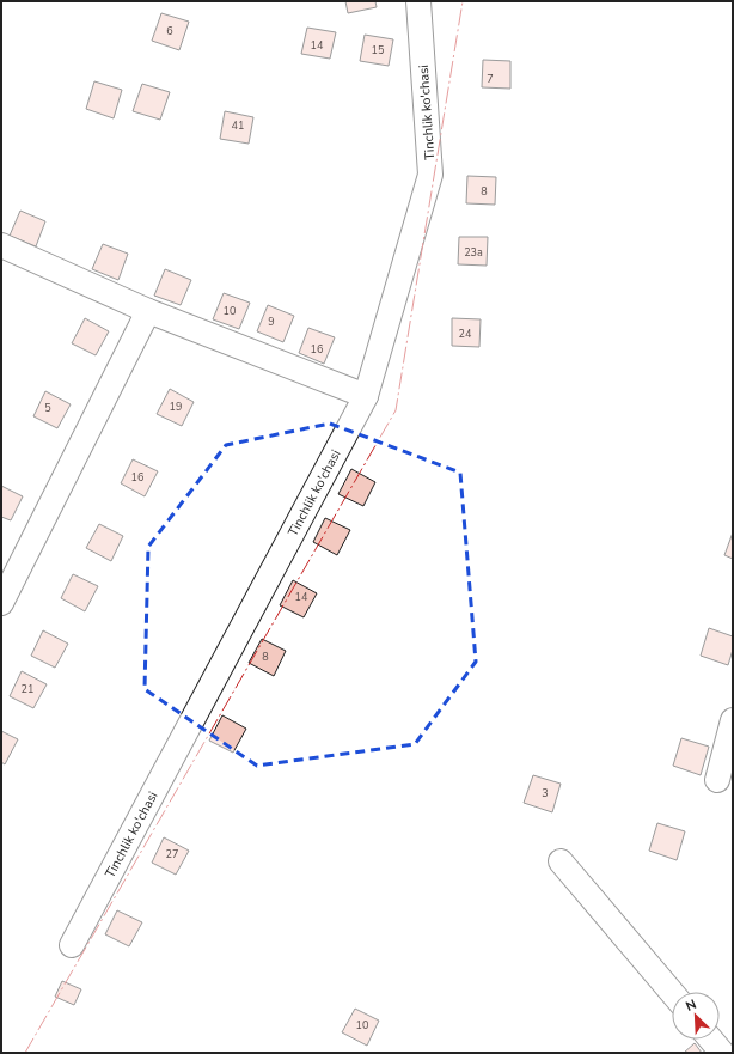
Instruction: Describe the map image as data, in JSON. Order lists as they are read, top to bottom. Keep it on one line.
{"streets":{"street":["Tinchlik ko'chasi"]},"house_numbers":["6","14","15","7","41","8","23a","10","9","24","16","19","5","16","14","8","21","3","27","10"],"north":"top left"}
